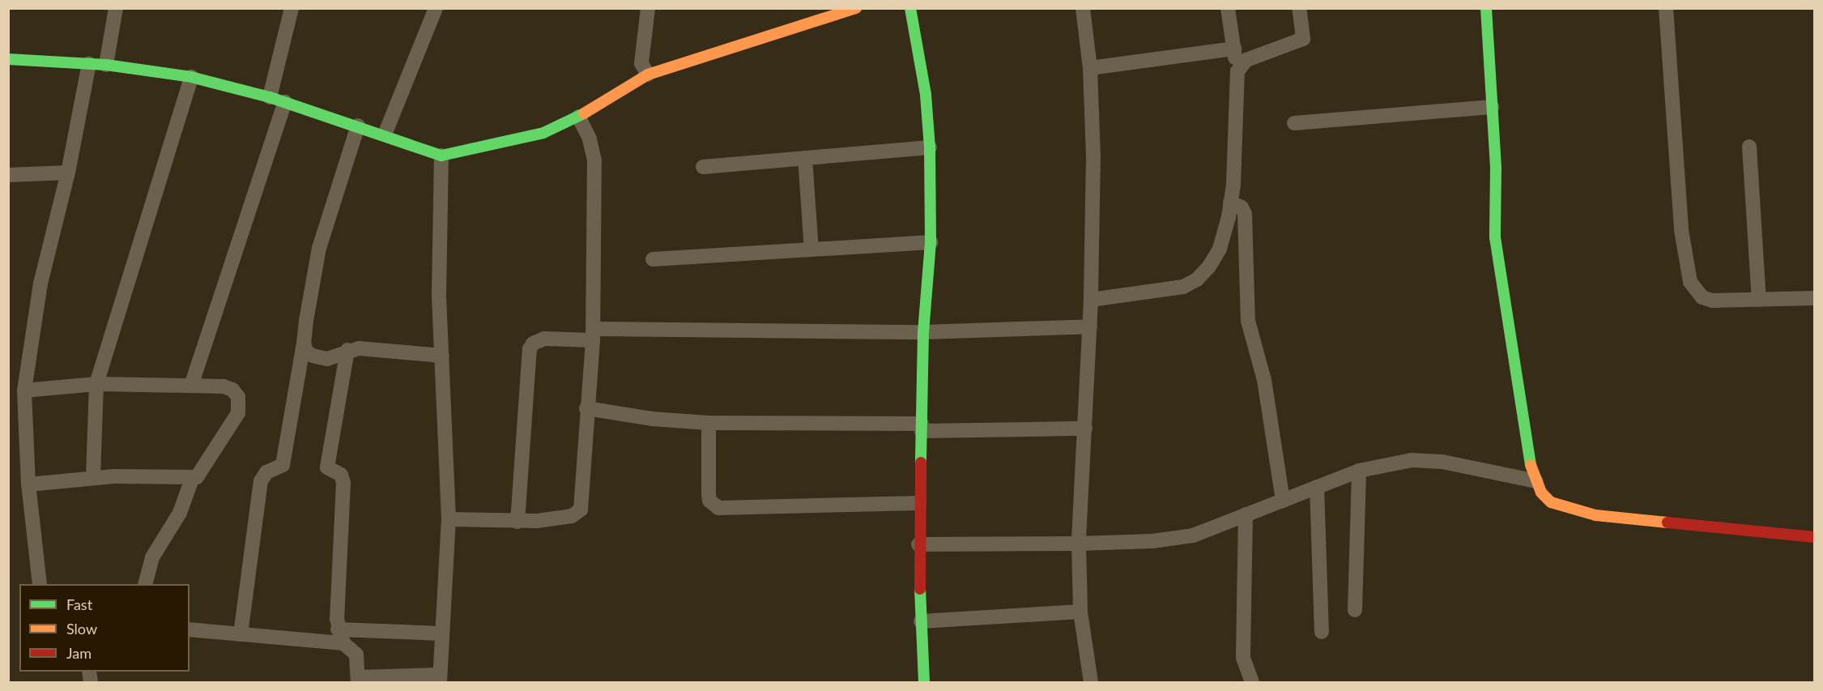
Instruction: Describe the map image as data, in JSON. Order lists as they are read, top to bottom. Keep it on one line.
{"legend":["Fast","Slow","Jam"]}
